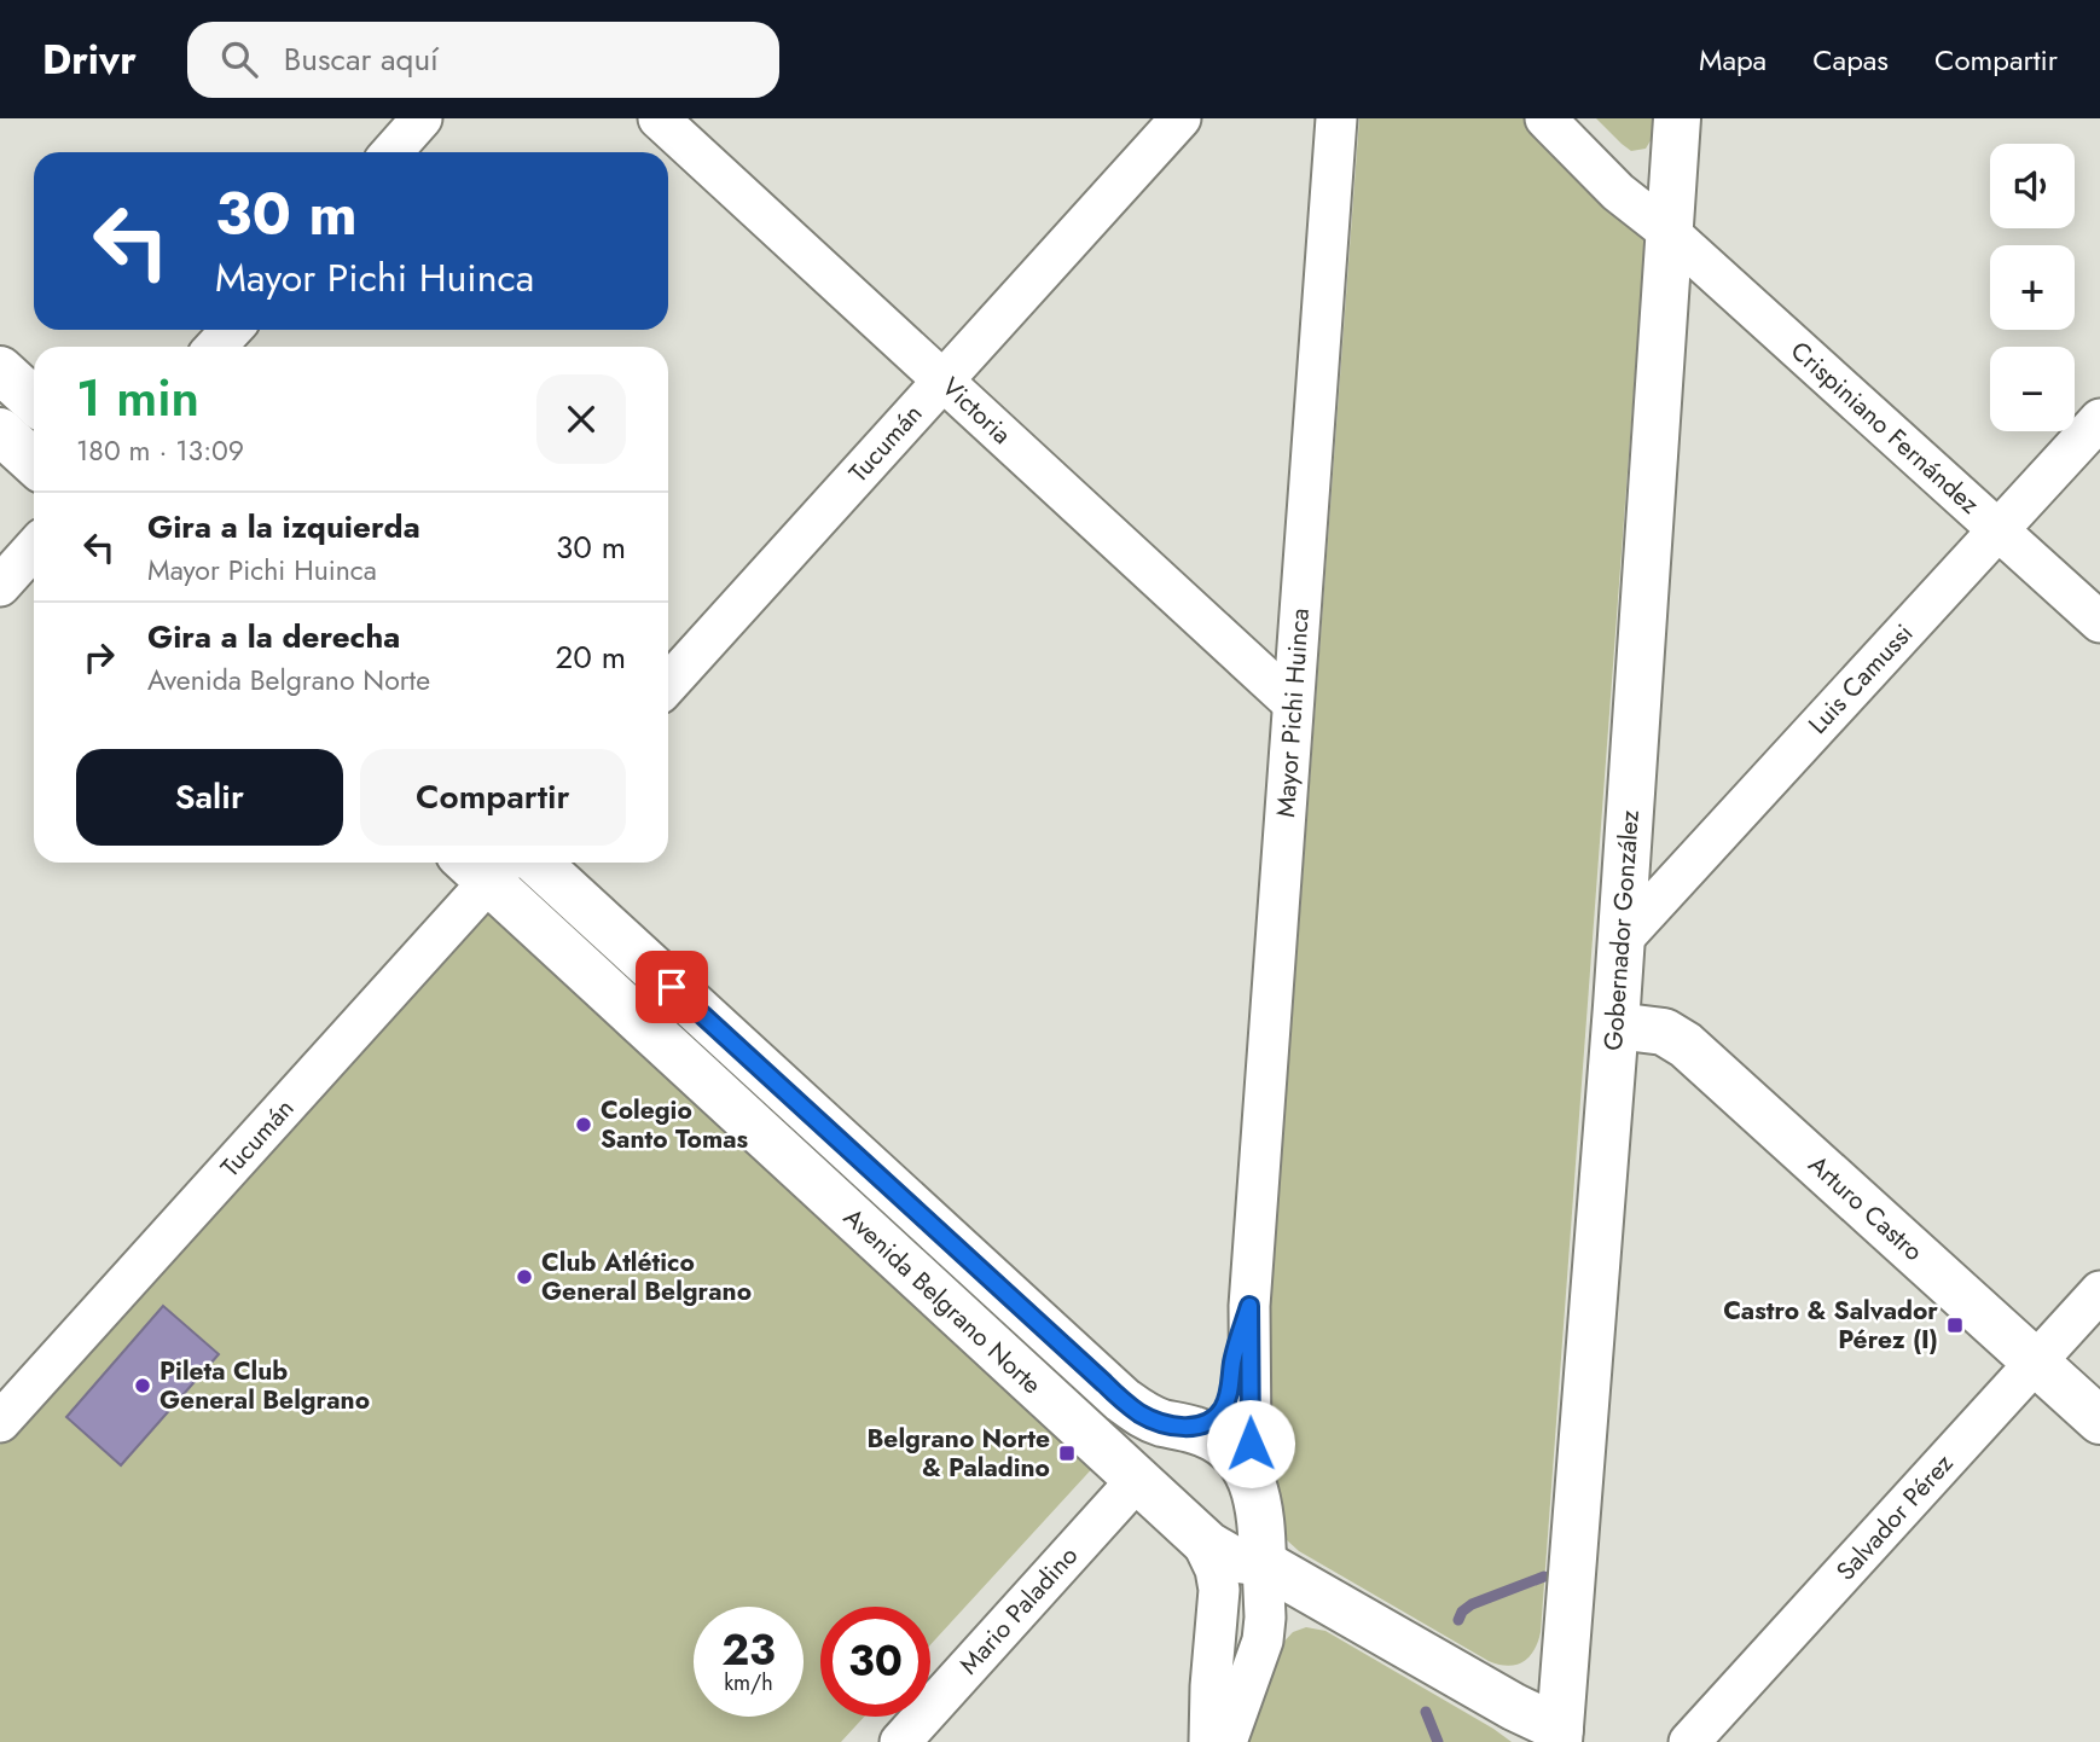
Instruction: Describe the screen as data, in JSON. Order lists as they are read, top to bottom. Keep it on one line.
{"streets":{"main road":["Mayor Pichi Huinca","Gobernador González","Arturo Castro","Avenida Belgrano Norte"],"street":["Victoria","Crispiniano Fernández","Tucumán","Luis Camussi","Salvador Pérez","Mario Paladino"]},"crossings":[["Victoria","Tucumán"],["Victoria","Mayor Pichi Huinca"],["Crispiniano Fernández","Luis Camussi"],["Crispiniano Fernández","Gobernador González"],["Tucumán","Avenida Belgrano Norte"],["Luis Camussi","Gobernador González"],["Mayor Pichi Huinca","Avenida Belgrano Norte"],["Gobernador González","Arturo Castro"],["Gobernador González","Avenida Belgrano Norte"],["Arturo Castro","Salvador Pérez"],["Avenida Belgrano Norte","Mario Paladino"]],"places":{"other":["Colegio Santo Tomas","Club Atlético General Belgrano","Pileta Club General Belgrano"],"transit":["Castro & Salvador Pérez (I)","Belgrano Norte & Paladino"]},"page":{"header":"Drivr","search":"Buscar aquí","nav":["Mapa","Capas","Compartir"],"map_buttons":["+","−"],"turn":["30 m","Mayor Pichi Huinca"],"heading":["1 min","180 m · 13:09"],"list":[{"name":"Gira a la izquierda","note":"Mayor Pichi Huinca","value":"30 m"},{"name":"Gira a la derecha","note":"Avenida Belgrano Norte","value":"20 m"}],"buttons":["Salir","Compartir"],"speed":"23 km/h","limit":"30"}}
